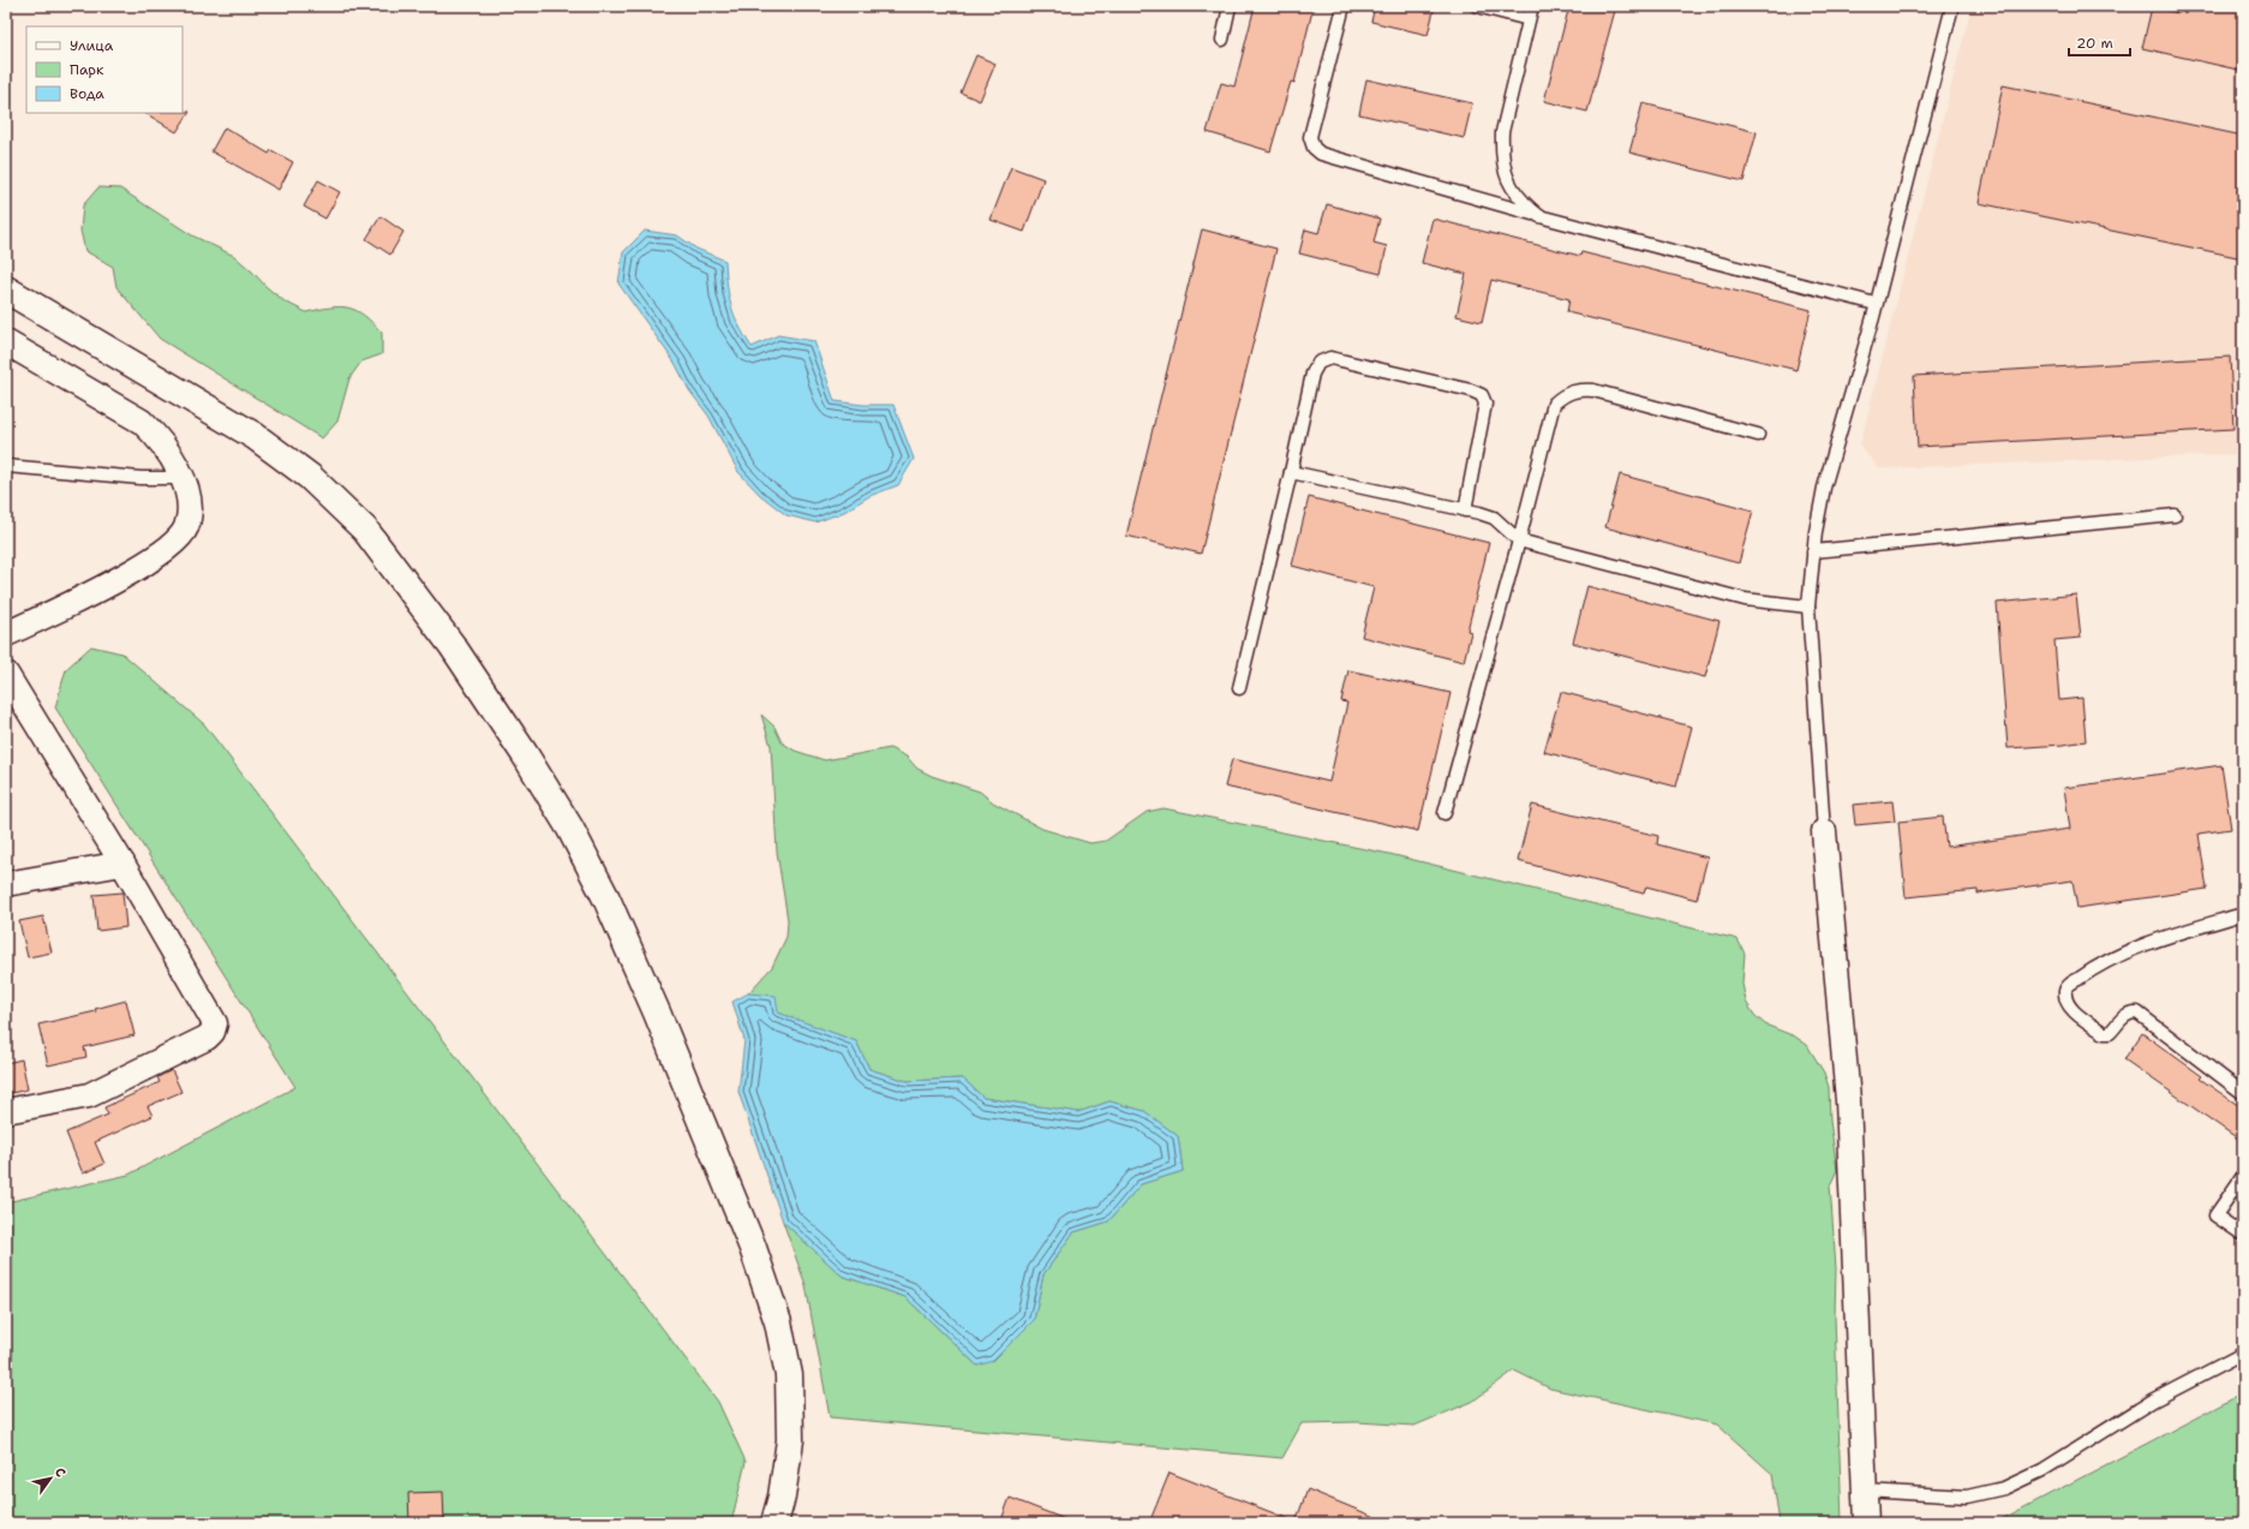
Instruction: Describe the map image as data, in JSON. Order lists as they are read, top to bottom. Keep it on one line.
{"legend":["Улица","Парк","Вода"],"scale_bar":"20 m","north":"top right"}
